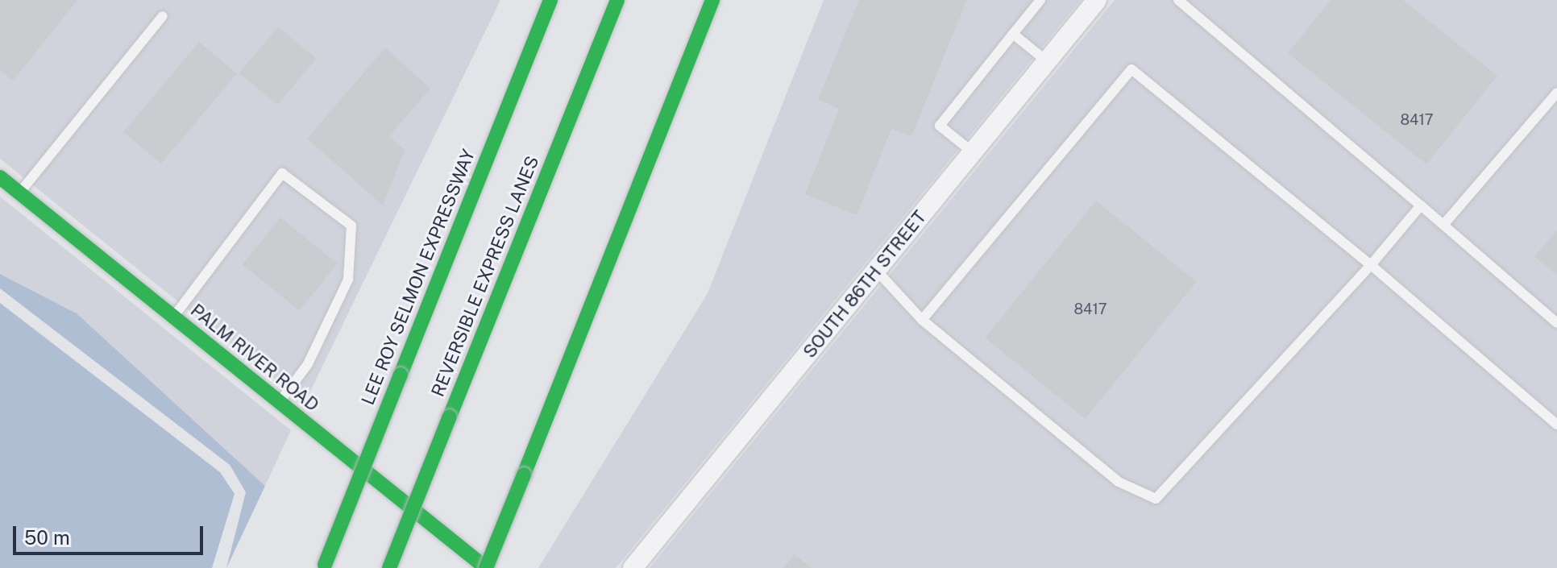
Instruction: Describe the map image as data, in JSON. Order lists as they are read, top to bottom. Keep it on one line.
{"streets":{"main road":["REVERSIBLE EXPRESS LANES","LEE ROY SELMON EXPRESSWAY","PALM RIVER ROAD"],"street":["SOUTH 86TH STREET"]},"house_numbers":["8417","8417"],"scale_bar":"50 m"}
